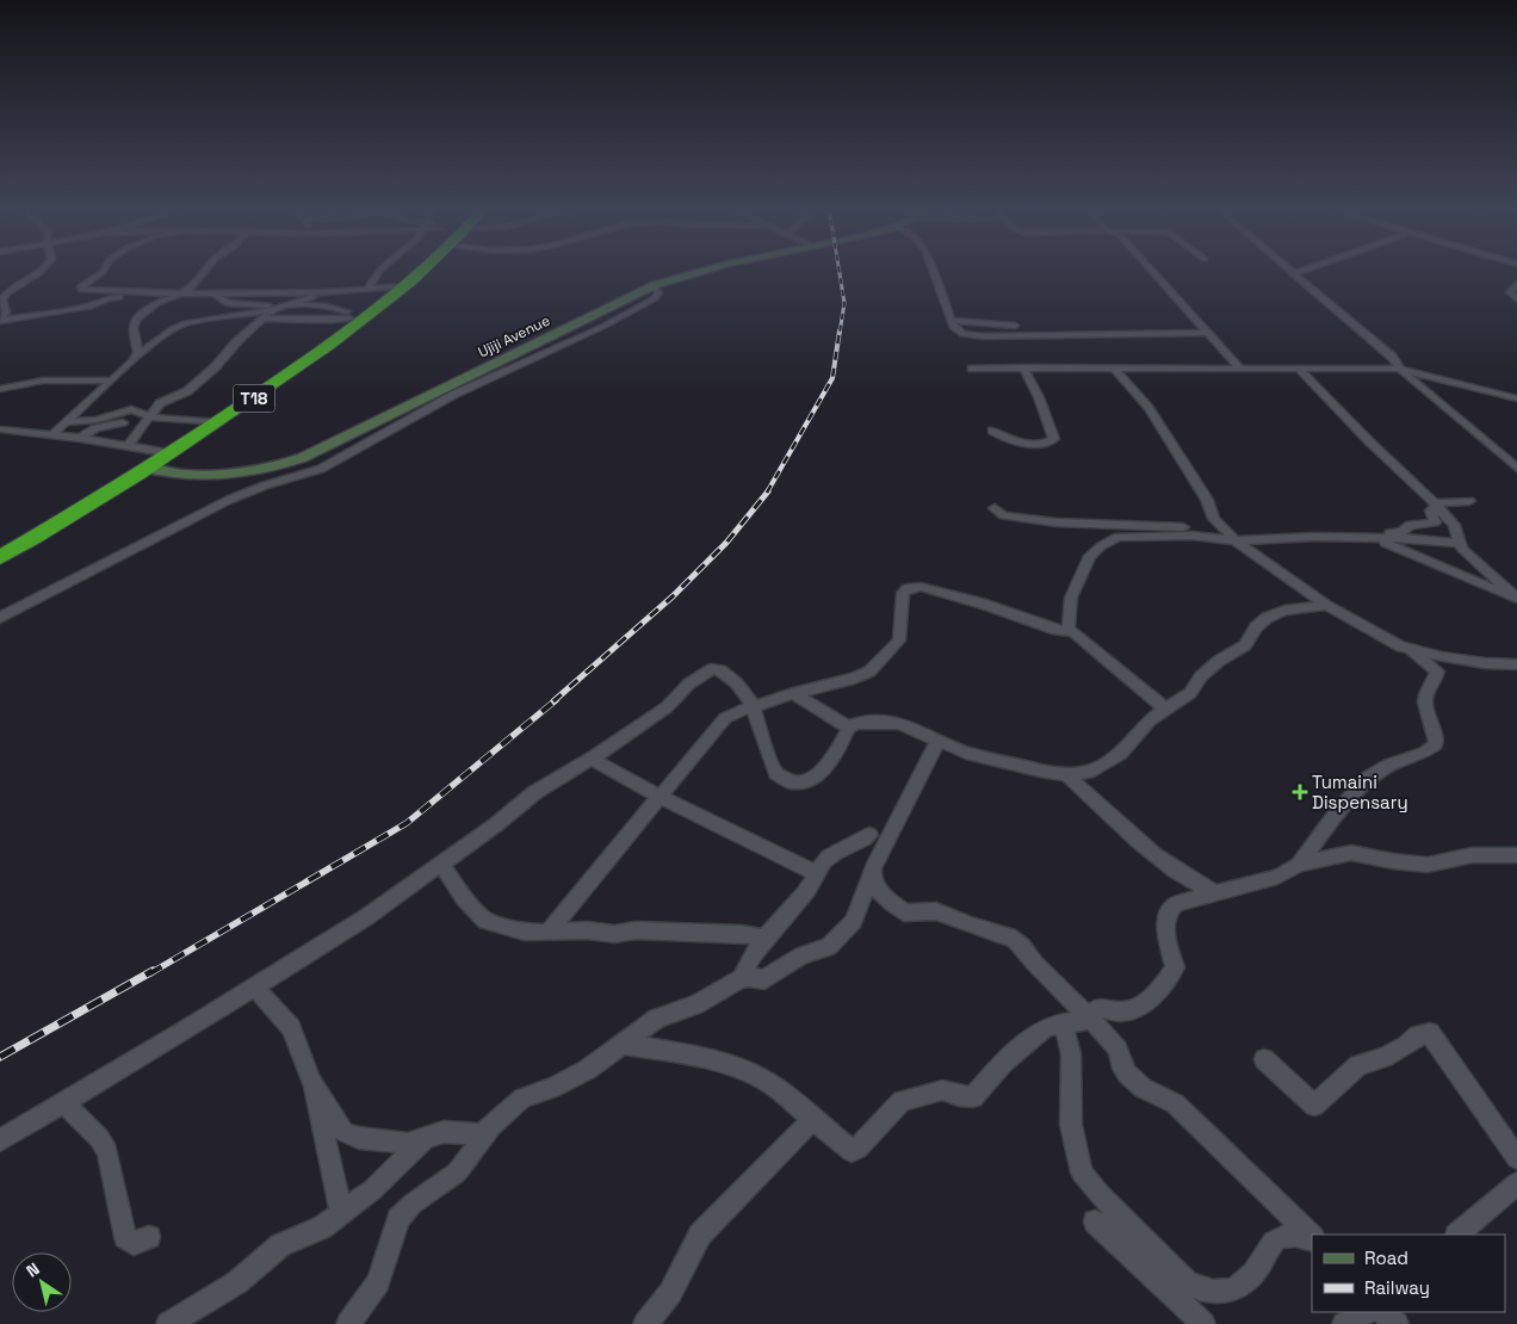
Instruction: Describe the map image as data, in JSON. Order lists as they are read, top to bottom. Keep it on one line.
{"streets":{"highway":["T18"],"main road":["Ujiji Avenue"]},"crossings":[["Ujiji Avenue","T18"]],"places":{"health":["Tumaini Dispensary"]},"legend":["Road","Railway"],"north":"top left"}
